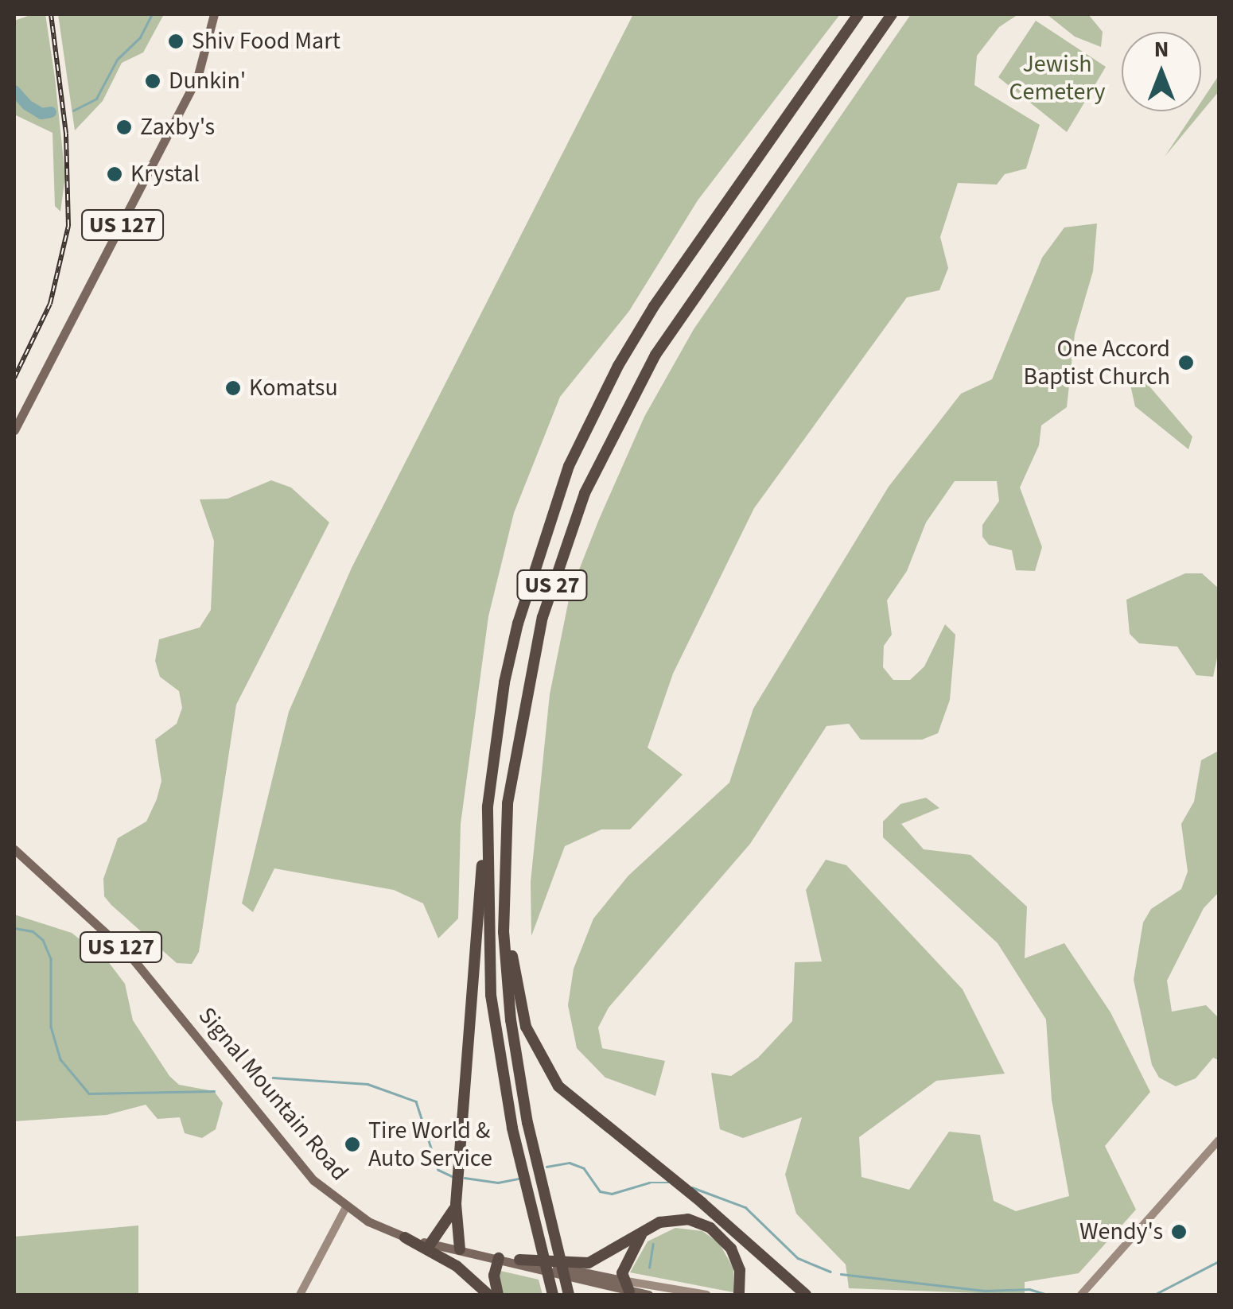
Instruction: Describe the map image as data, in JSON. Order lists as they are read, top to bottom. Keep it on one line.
{"streets":{"highway":["US 27"],"main road":["US 127","Signal Mountain Road"]},"crossings":[["US 127","Signal Mountain Road"]],"parks":["Jewish Cemetery"],"places":["Shiv Food Mart","Dunkin'","Zaxby's","Krystal","One Accord Baptist Church","Komatsu","Tire World & Auto Service","Wendy's"],"north":"top"}
